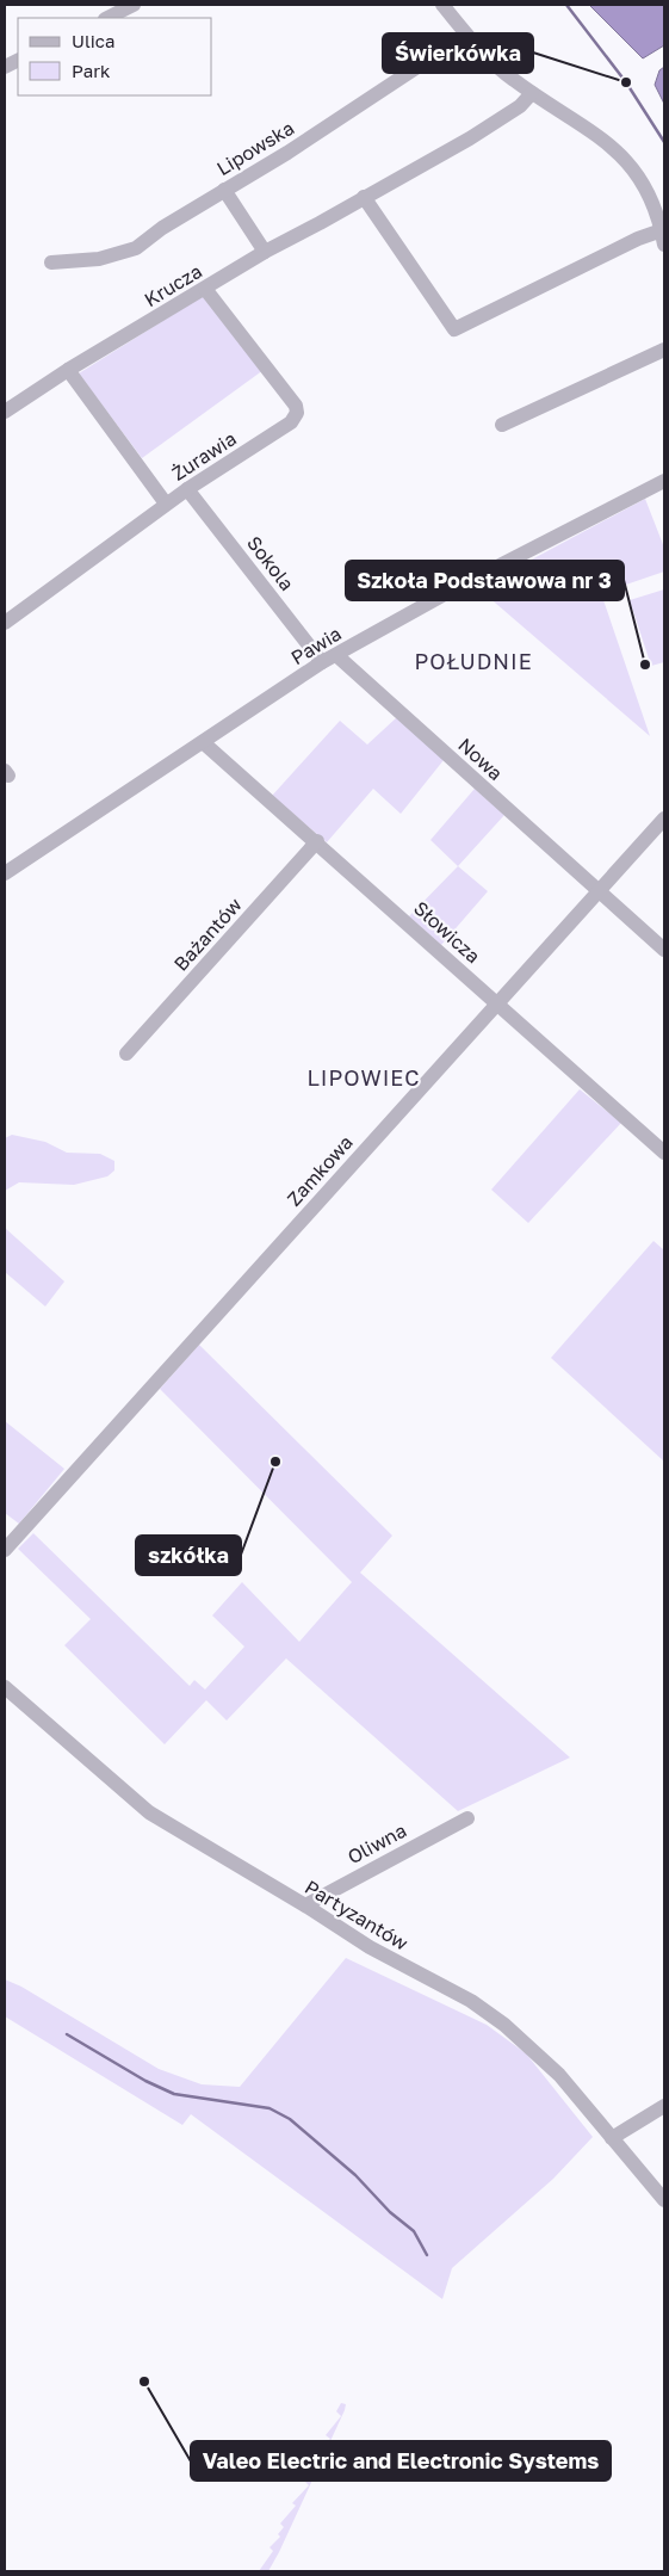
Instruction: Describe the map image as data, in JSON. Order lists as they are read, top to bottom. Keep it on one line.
{"streets":{"street":["Lipowska","Krucza","Żurawia","Sokola","Pawia","Nowa","Słowicza","Bażantów","Zamkowa","Oliwna","Partyzantów"]},"crossings":[["Krucza","Żurawia"],["Żurawia","Sokola"],["Sokola","Pawia"],["Pawia","Nowa"],["Pawia","Słowicza"],["Nowa","Zamkowa"],["Słowicza","Bażantów"],["Słowicza","Zamkowa"],["Oliwna","Partyzantów"]],"districts":["POŁUDNIE","LIPOWIEC"],"places":["Świerkówka","Szkoła Podstawowa nr 3","szkółka","Valeo Electric and Electronic Systems"],"legend":["Ulica","Park"]}
